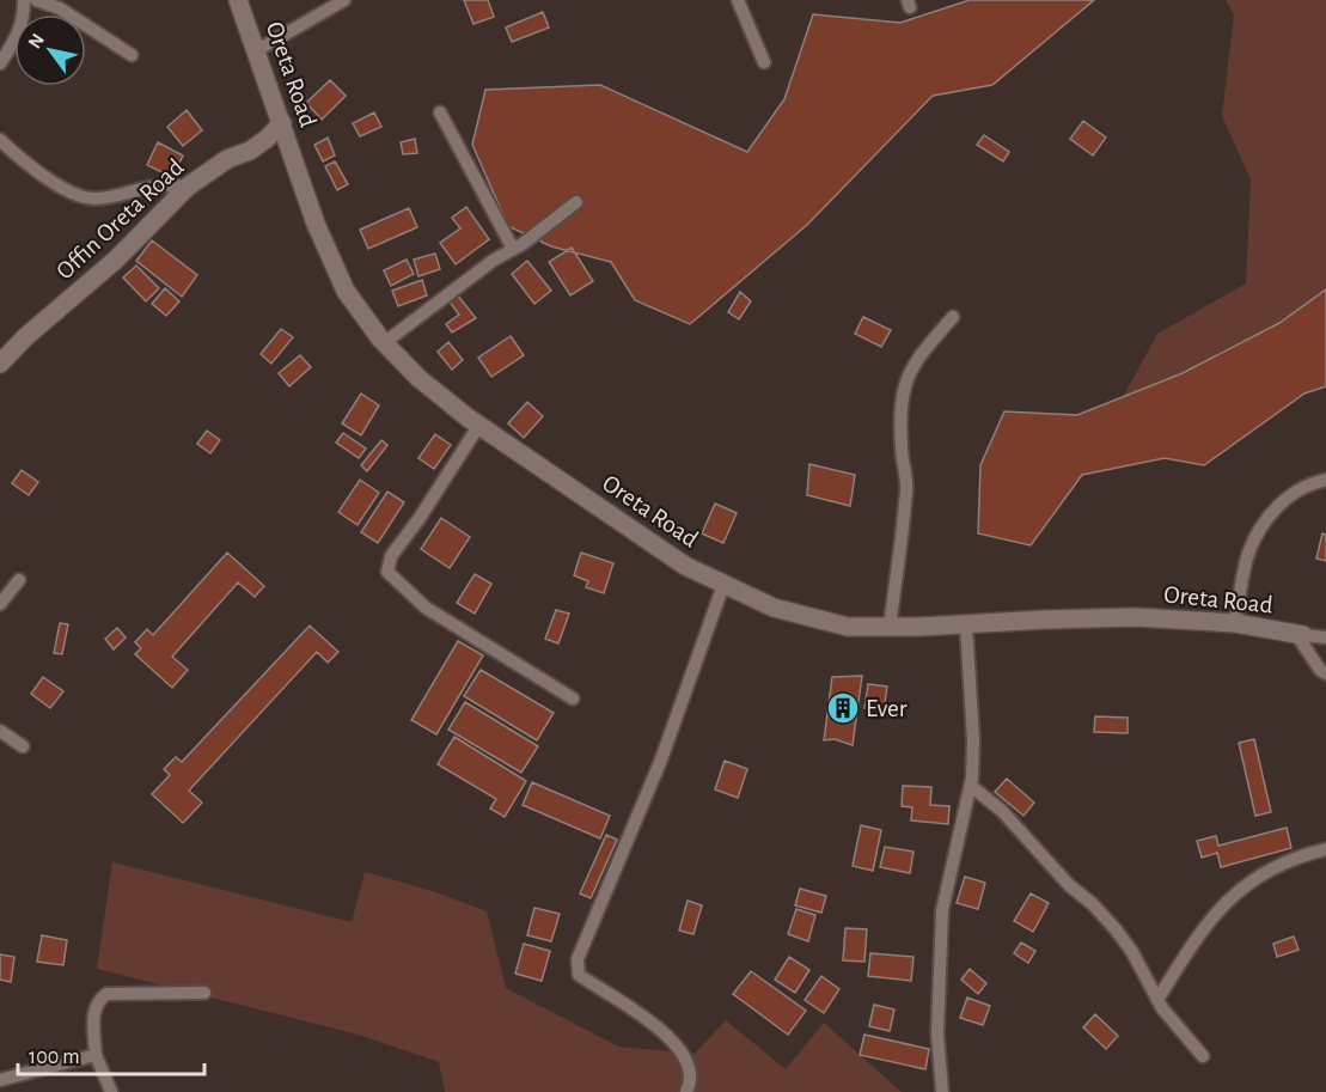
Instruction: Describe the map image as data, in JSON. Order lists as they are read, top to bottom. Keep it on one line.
{"streets":{"street":["Oreta Road","Offin Oreta Road"]},"crossings":[["Oreta Road","Offin Oreta Road"]],"places":{"building":["Ever"]},"scale_bar":"100 m","north":"top left"}
